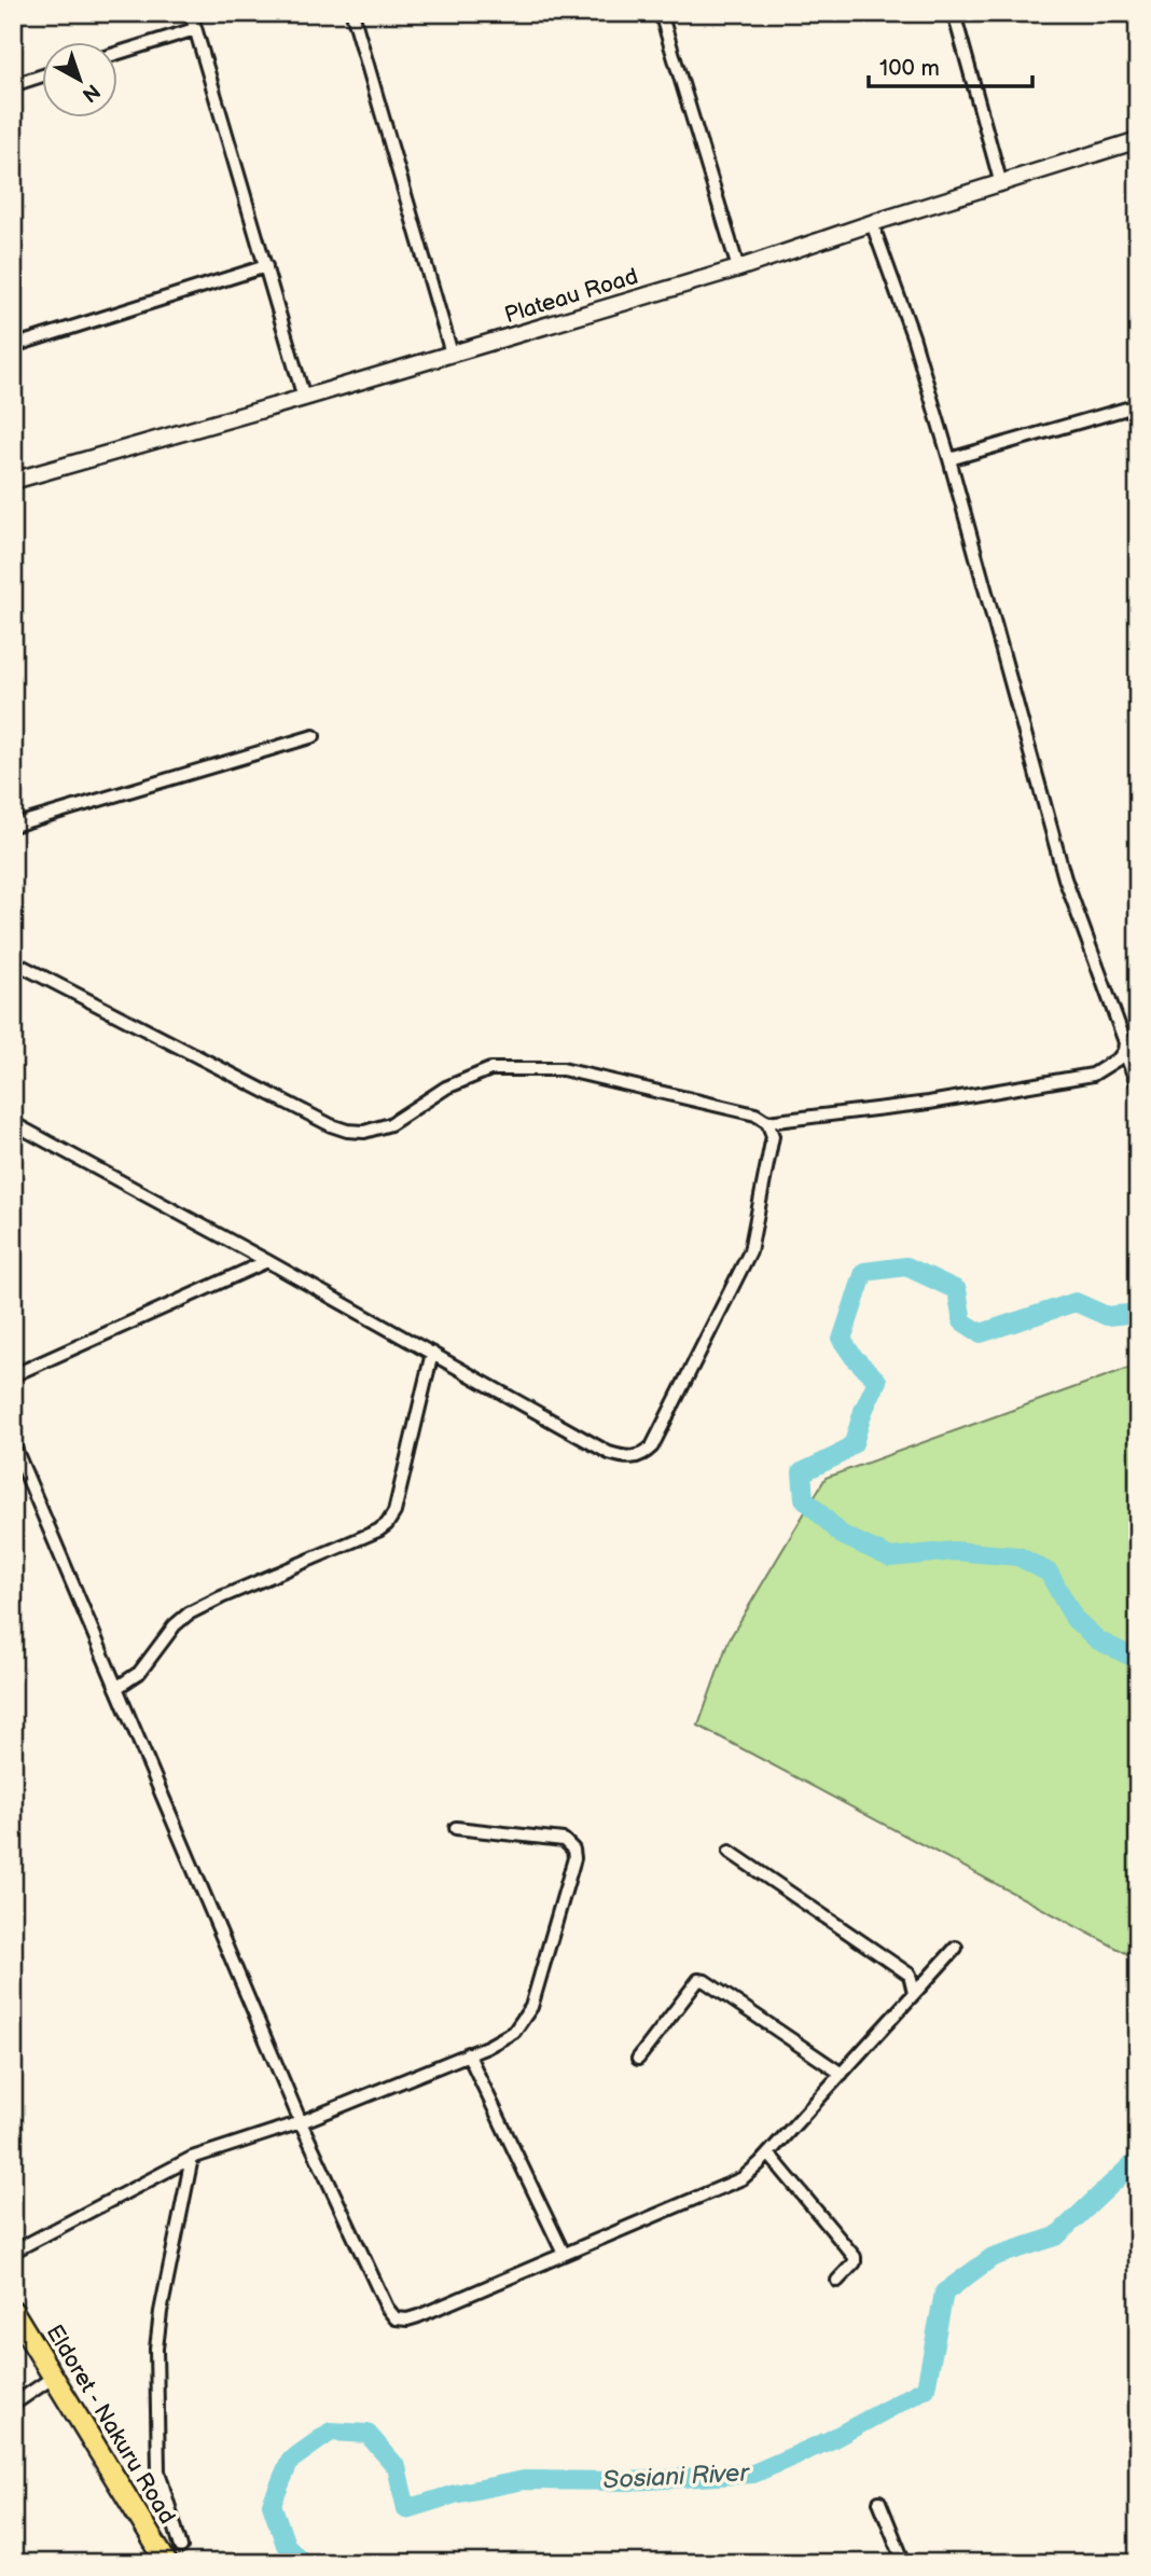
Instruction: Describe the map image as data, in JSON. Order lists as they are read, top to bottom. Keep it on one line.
{"streets":{"highway":["Eldoret - Nakuru Road"],"street":["Plateau Road"]},"water":["Sosiani River"],"scale_bar":"100 m","north":"bottom right"}
